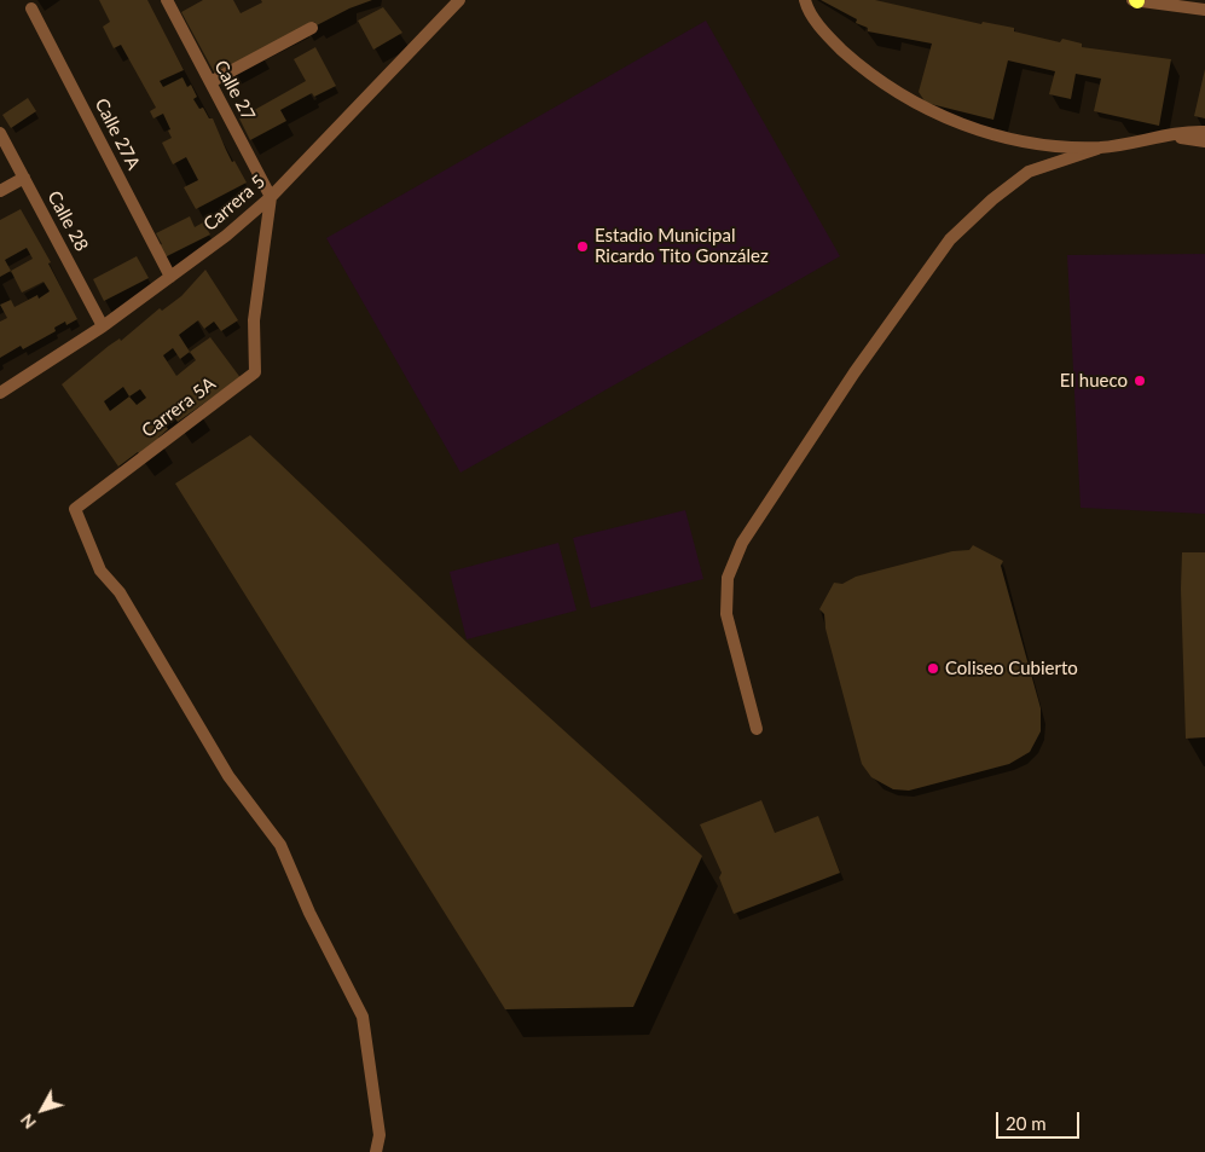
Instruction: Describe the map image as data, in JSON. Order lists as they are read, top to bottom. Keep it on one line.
{"streets":{"street":["Calle 27","Calle 27A","Carrera 5","Calle 28","Carrera 5A"]},"crossings":[["Calle 27","Carrera 5"],["Calle 27A","Carrera 5"],["Carrera 5","Calle 28"]],"places":["Estadio Municipal Ricardo Tito González","El hueco","Coliseo Cubierto"],"scale_bar":"20 m","north":"bottom left"}
